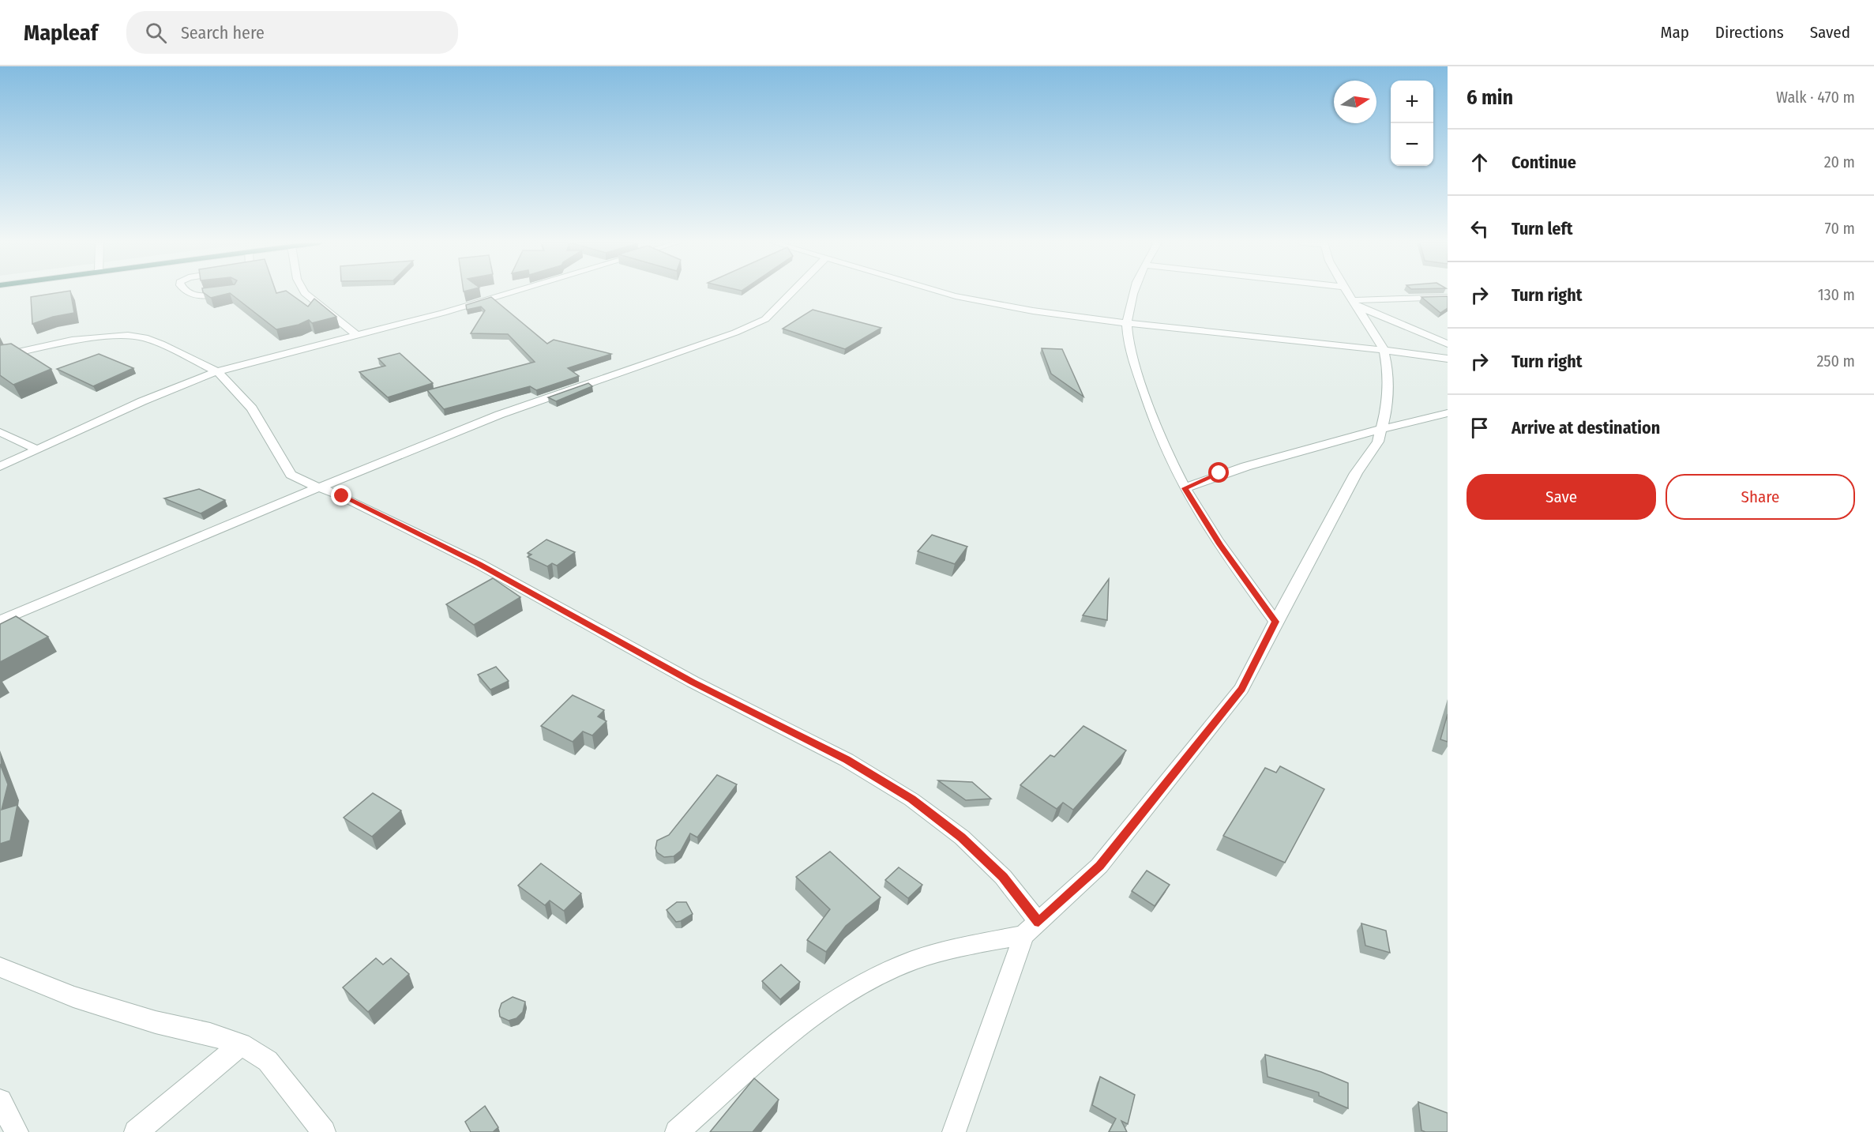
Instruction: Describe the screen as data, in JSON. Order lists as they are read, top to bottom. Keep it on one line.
{"north":"right","page":{"header":"Mapleaf","search":"Search here","nav":["Map","Directions","Saved"],"heading":["6 min","Walk · 470 m"],"map_buttons":["+","−"],"list":[["Continue","20 m"],["Turn left","70 m"],["Turn right","130 m"],["Turn right","250 m"],"Arrive at destination"],"buttons":["Save","Share"]}}
